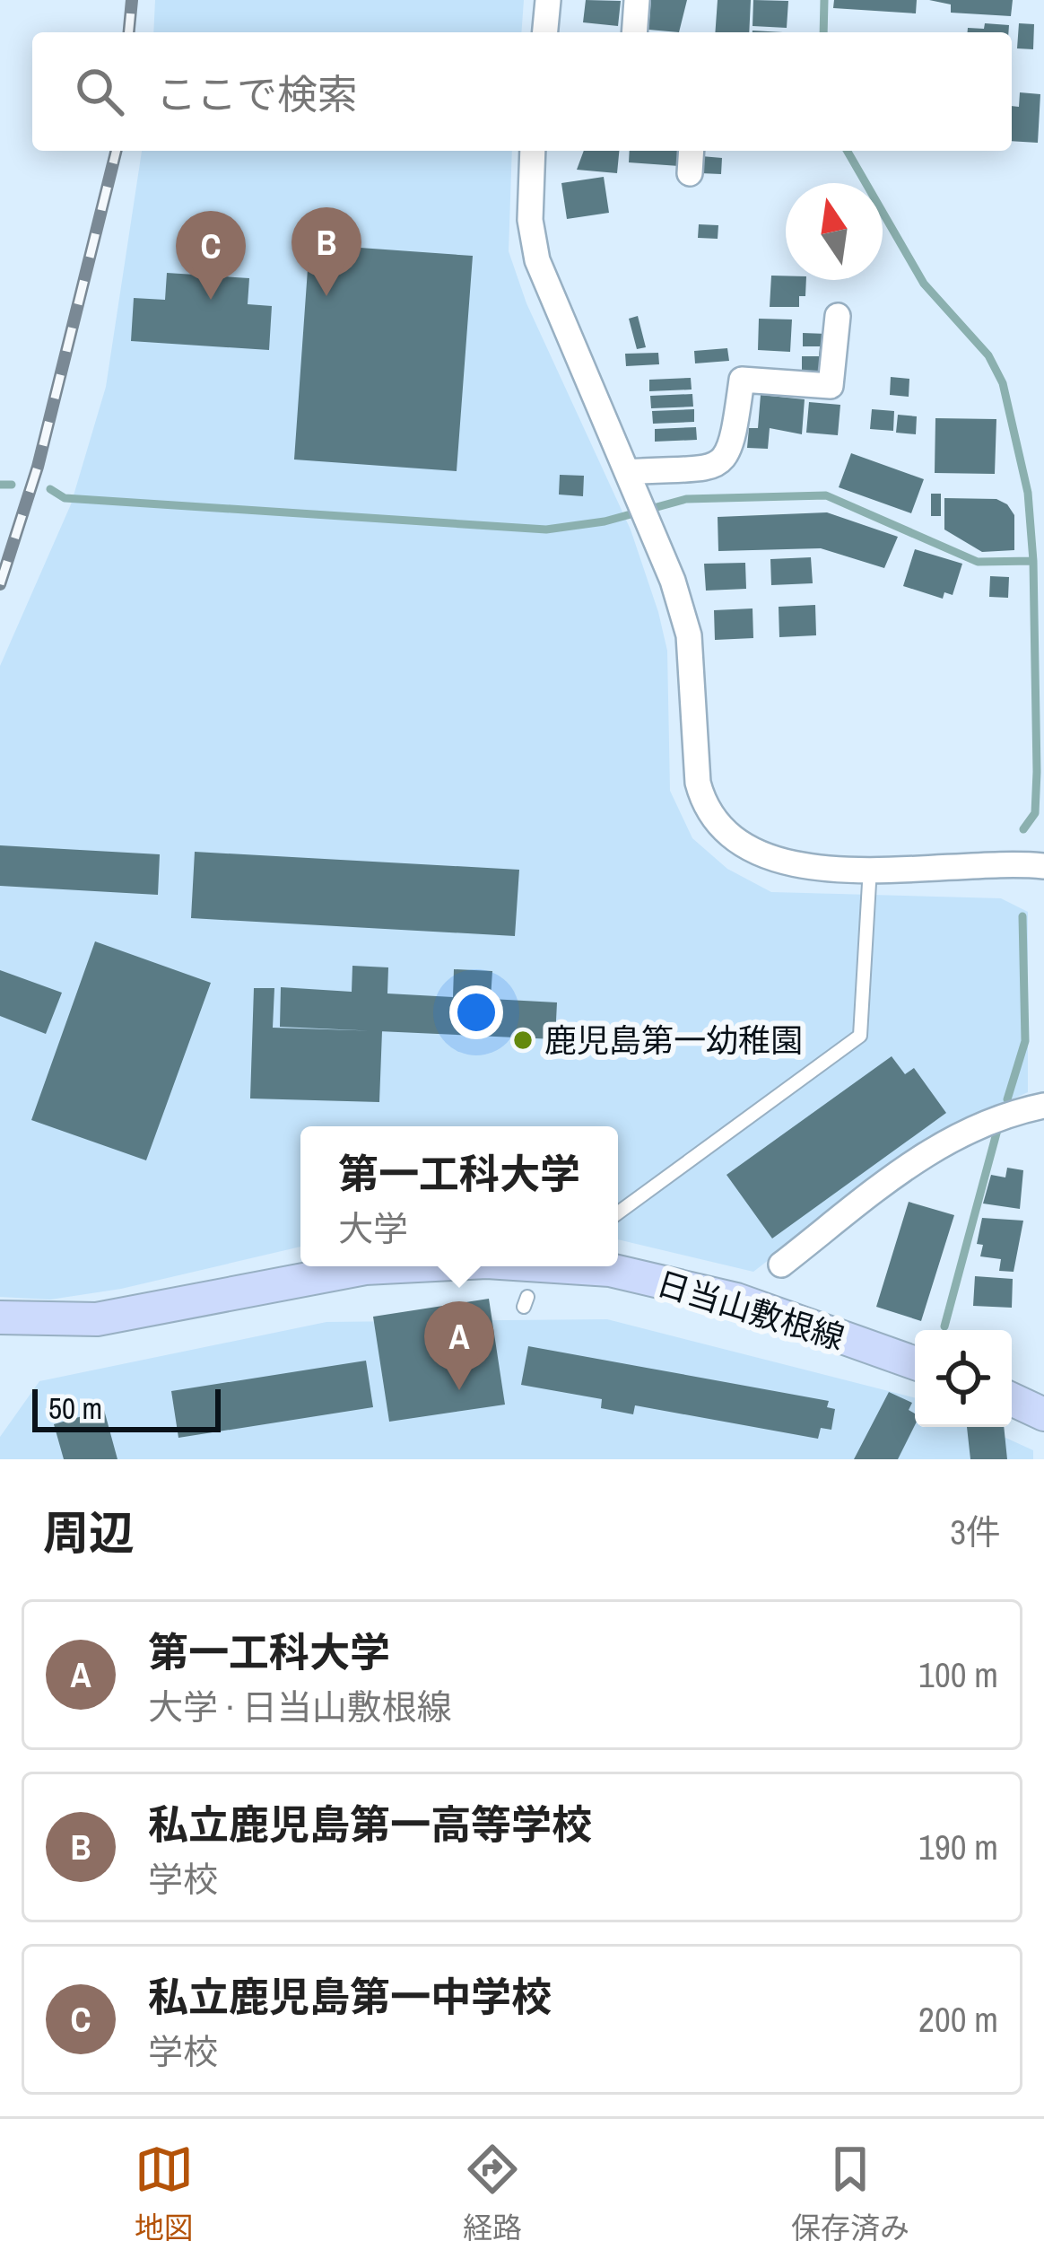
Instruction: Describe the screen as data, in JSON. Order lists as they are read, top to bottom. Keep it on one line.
{"streets":{"main road":["日当山敷根線"]},"places":["鹿児島第一幼稚園"],"scale_bar":"50 m","north":"top","page":{"search":"ここで検索","pins":["B","C","A"],"popup":["第一工科大学","大学"],"scale":"50 m","heading":["周辺","3件"],"list":[{"mark":"A","name":"第一工科大学","note":"大学 · 日当山敷根線","value":"100 m"},{"mark":"B","name":"私立鹿児島第一高等学校","note":"学校","value":"190 m"},{"mark":"C","name":"私立鹿児島第一中学校","note":"学校","value":"200 m"}],"nav":["地図","経路","保存済み"]}}
